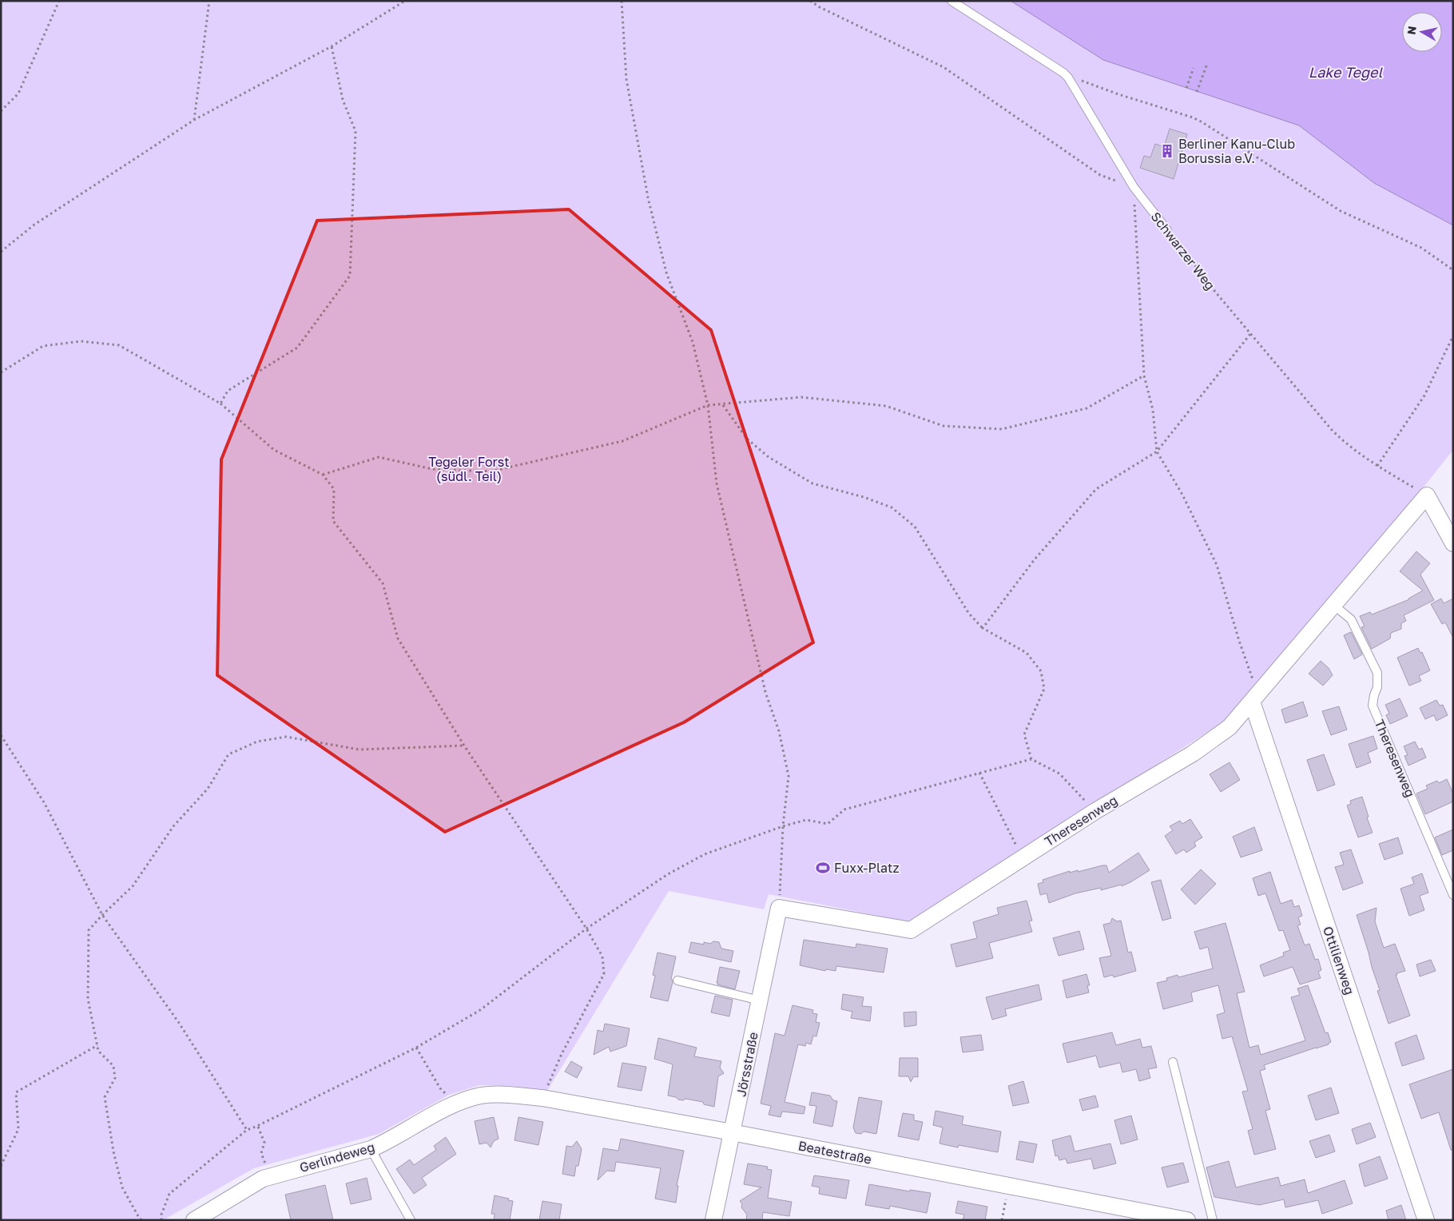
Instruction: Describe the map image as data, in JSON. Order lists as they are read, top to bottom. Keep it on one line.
{"streets":{"street":["Theresenweg","Ottilienweg","Jörsstraße","Beatestraße","Gerlindeweg"],"lane":["Schwarzer Weg"]},"crossings":[["Schwarzer Weg","Theresenweg"],["Theresenweg","Ottilienweg"],["Theresenweg","Jörsstraße"],["Jörsstraße","Beatestraße"],["Beatestraße","Gerlindeweg"]],"water":["Lake Tegel"],"parks":["Tegeler Forst (südl. Teil)"],"places":{"building":["Berliner Kanu-Club Borussia e.V."],"sports":["Fuxx-Platz"]},"north":"left"}
